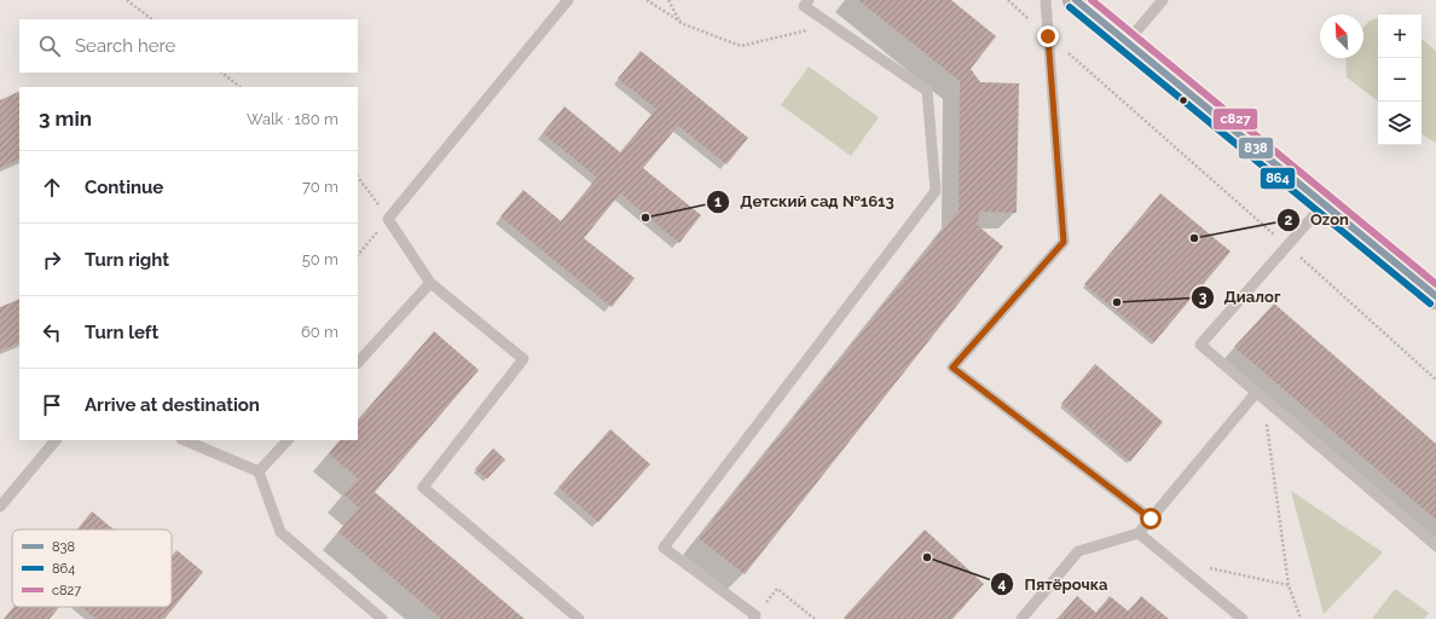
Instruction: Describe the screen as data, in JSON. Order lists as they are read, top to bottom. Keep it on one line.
{"places":["Детский сад №1613","Ozon","Диалог","Пятёрочка"],"lines":["transit line 838","transit line с827","transit line 864"],"legend":["838","864","с827"],"north":"top left","page":{"map_buttons":["+","−"],"search":"Search here","heading":["3 min","Walk · 180 m"],"list":[["Continue","70 m"],["Turn right","50 m"],["Turn left","60 m"],"Arrive at destination"]}}
